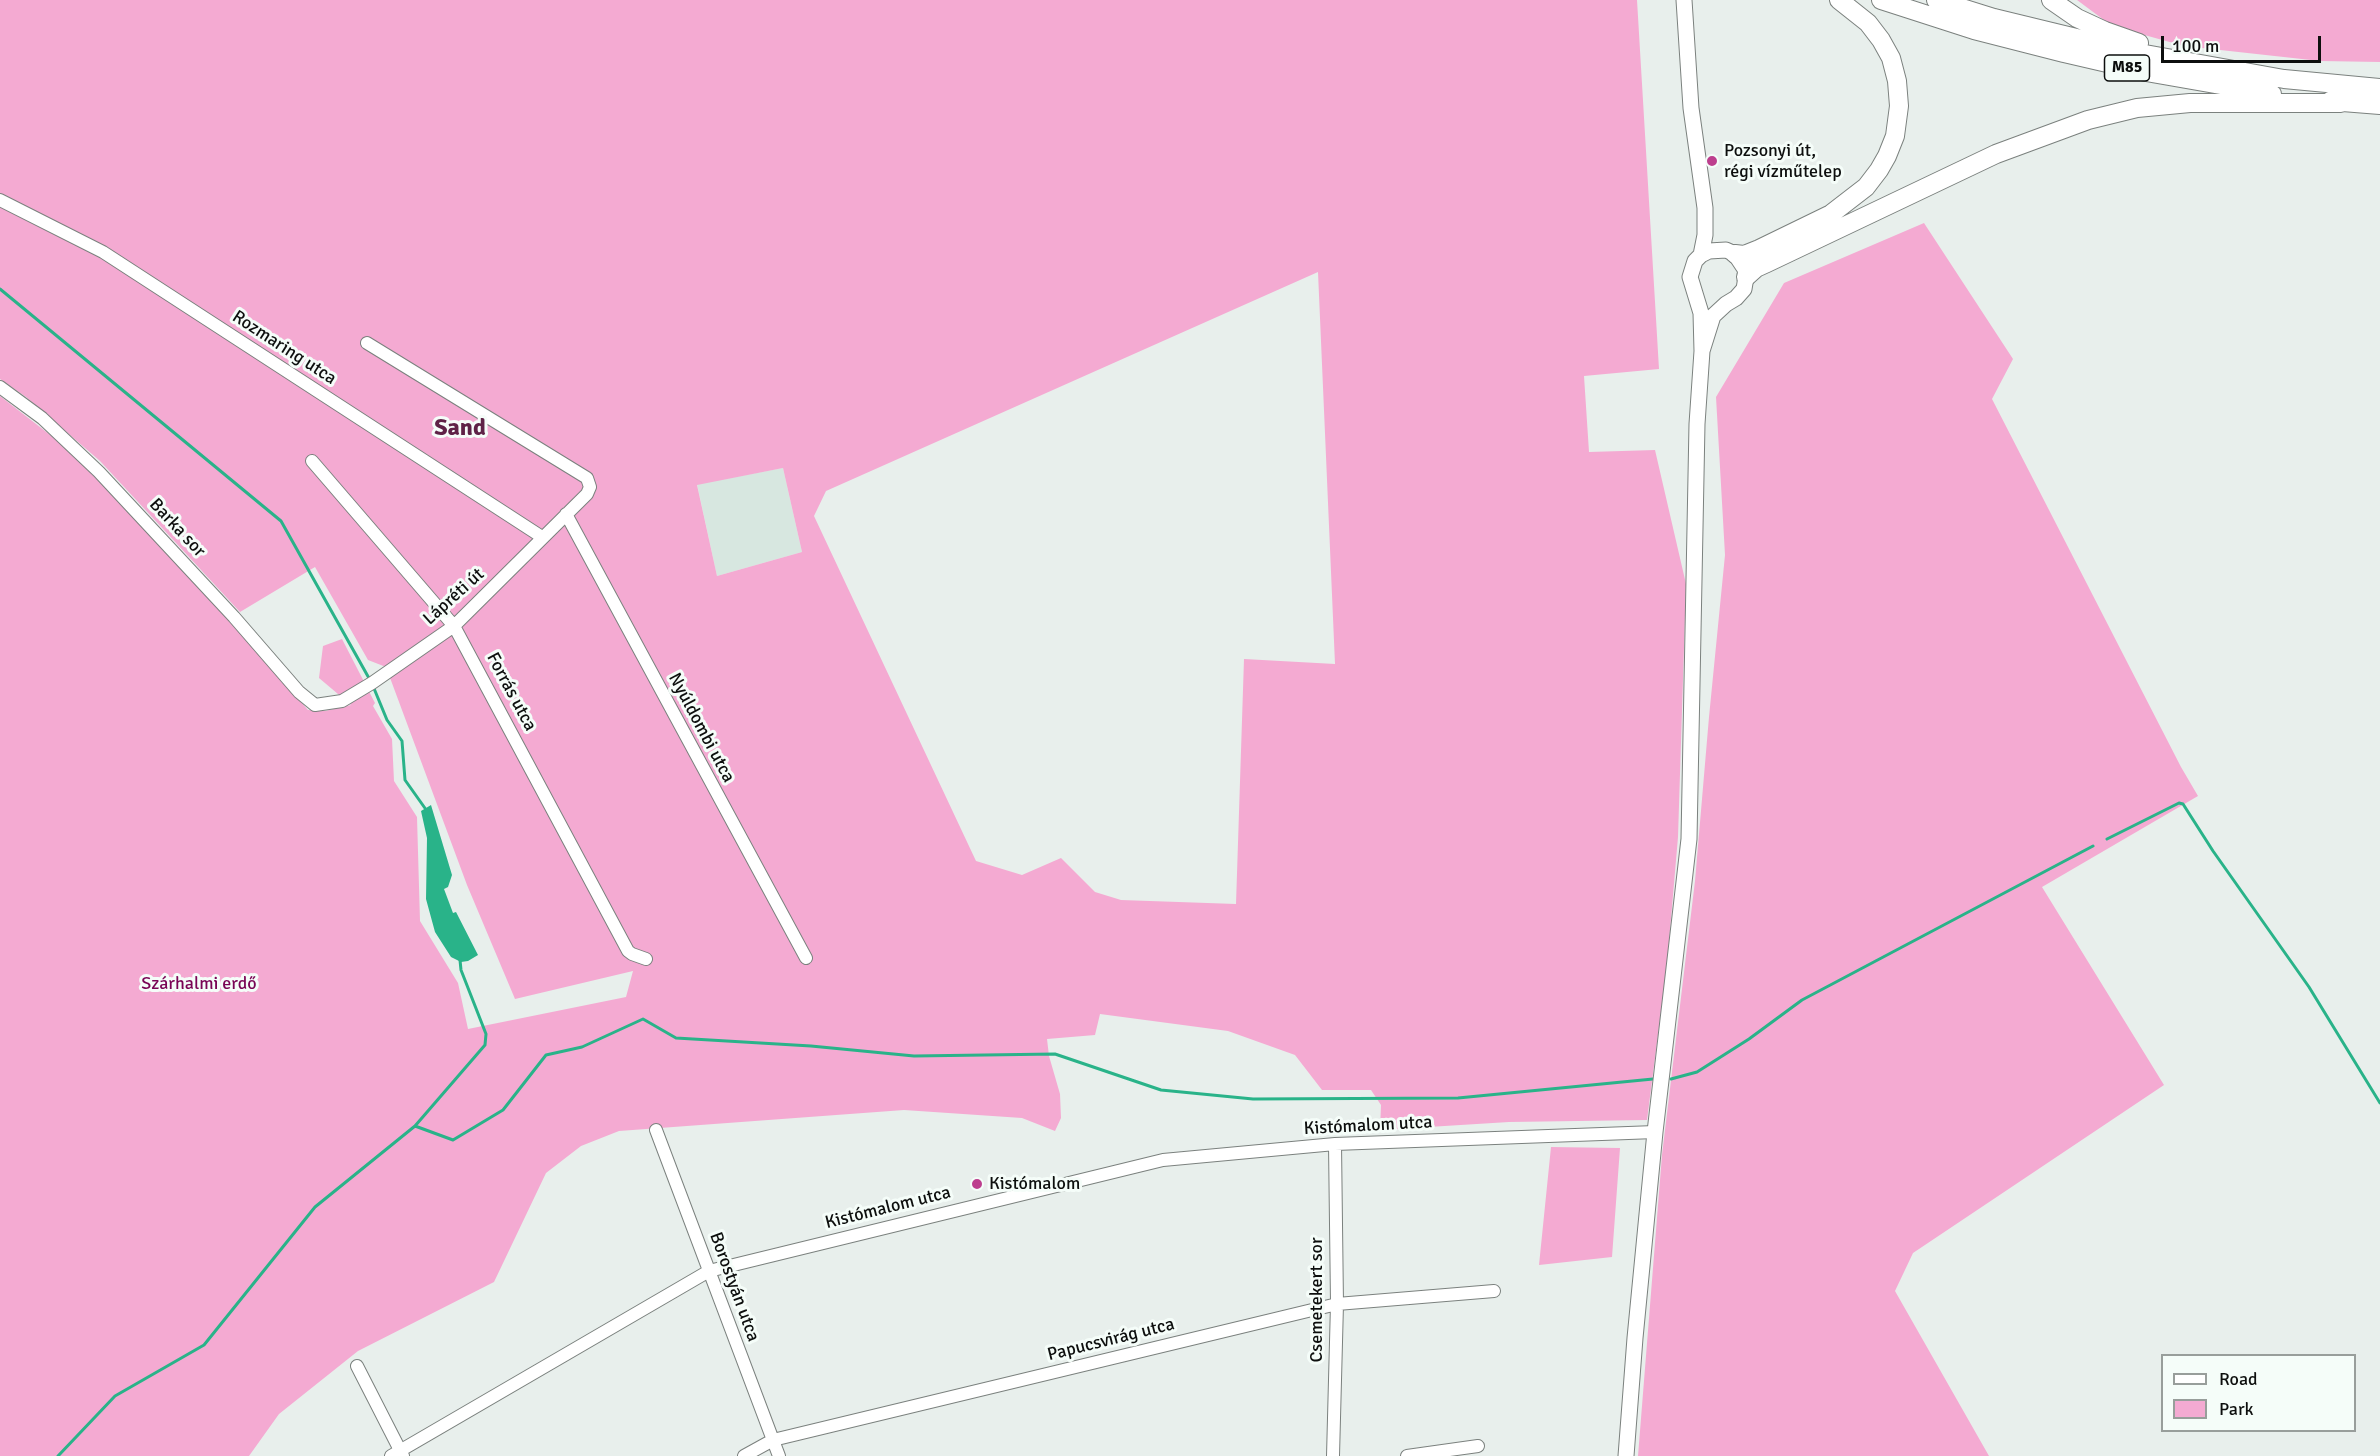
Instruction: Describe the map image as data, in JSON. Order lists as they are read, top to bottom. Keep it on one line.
{"streets":{"highway":["M85"],"street":["Rozmaring utca","Barka sor","Lápréti út","Forrás utca","Nyúldombi utca","Kistómalom utca","Borostyán utca","Csemetekert sor","Papucsvirág utca"]},"crossings":[["Rozmaring utca","Lápréti út"],["Barka sor","Lápréti út"],["Lápréti út","Forrás utca"],["Lápréti út","Nyúldombi utca"],["Kistómalom utca","Borostyán utca"],["Kistómalom utca","Csemetekert sor"],["Borostyán utca","Papucsvirág utca"],["Csemetekert sor","Papucsvirág utca"]],"districts":["Sand"],"parks":["Szárhalmi erdő"],"places":["Pozsonyi út, régi vízműtelep","Kistómalom"],"legend":["Road","Park"],"scale_bar":"100 m"}
